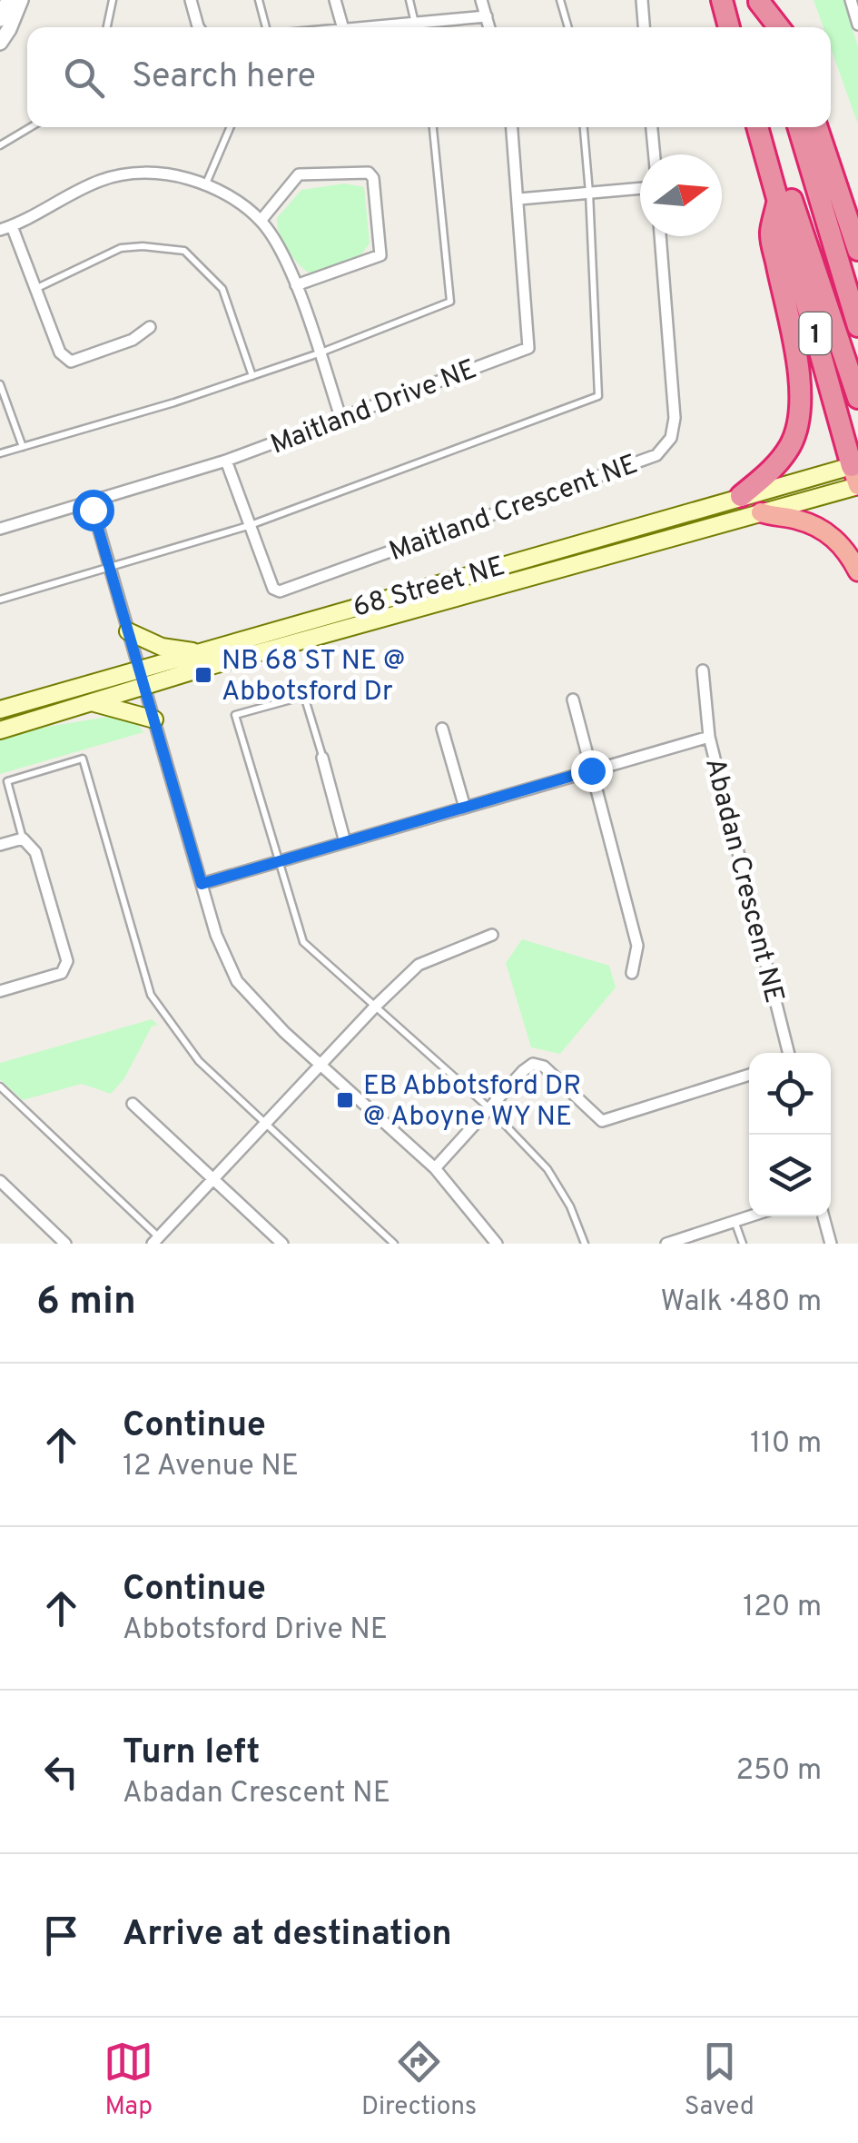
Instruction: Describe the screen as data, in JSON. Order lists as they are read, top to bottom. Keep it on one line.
{"streets":{"highway":["1"],"main road":["68 Street NE"],"street":["Maitland Drive NE","Maitland Crescent NE","Abadan Crescent NE"]},"crossings":[["1","68 Street NE"],["Maitland Drive NE","Maitland Crescent NE"]],"places":{"transit":["NB 68 ST NE @ Abbotsford Dr","EB Abbotsford DR @ Aboyne WY NE"]},"north":"right","page":{"search":"Search here","heading":["6 min","Walk · 480 m"],"list":[["Continue","12 Avenue NE","110 m"],["Continue","Abbotsford Drive NE","120 m"],["Turn left","Abadan Crescent NE","250 m"],"Arrive at destination"],"nav":["Map","Directions","Saved"]}}
